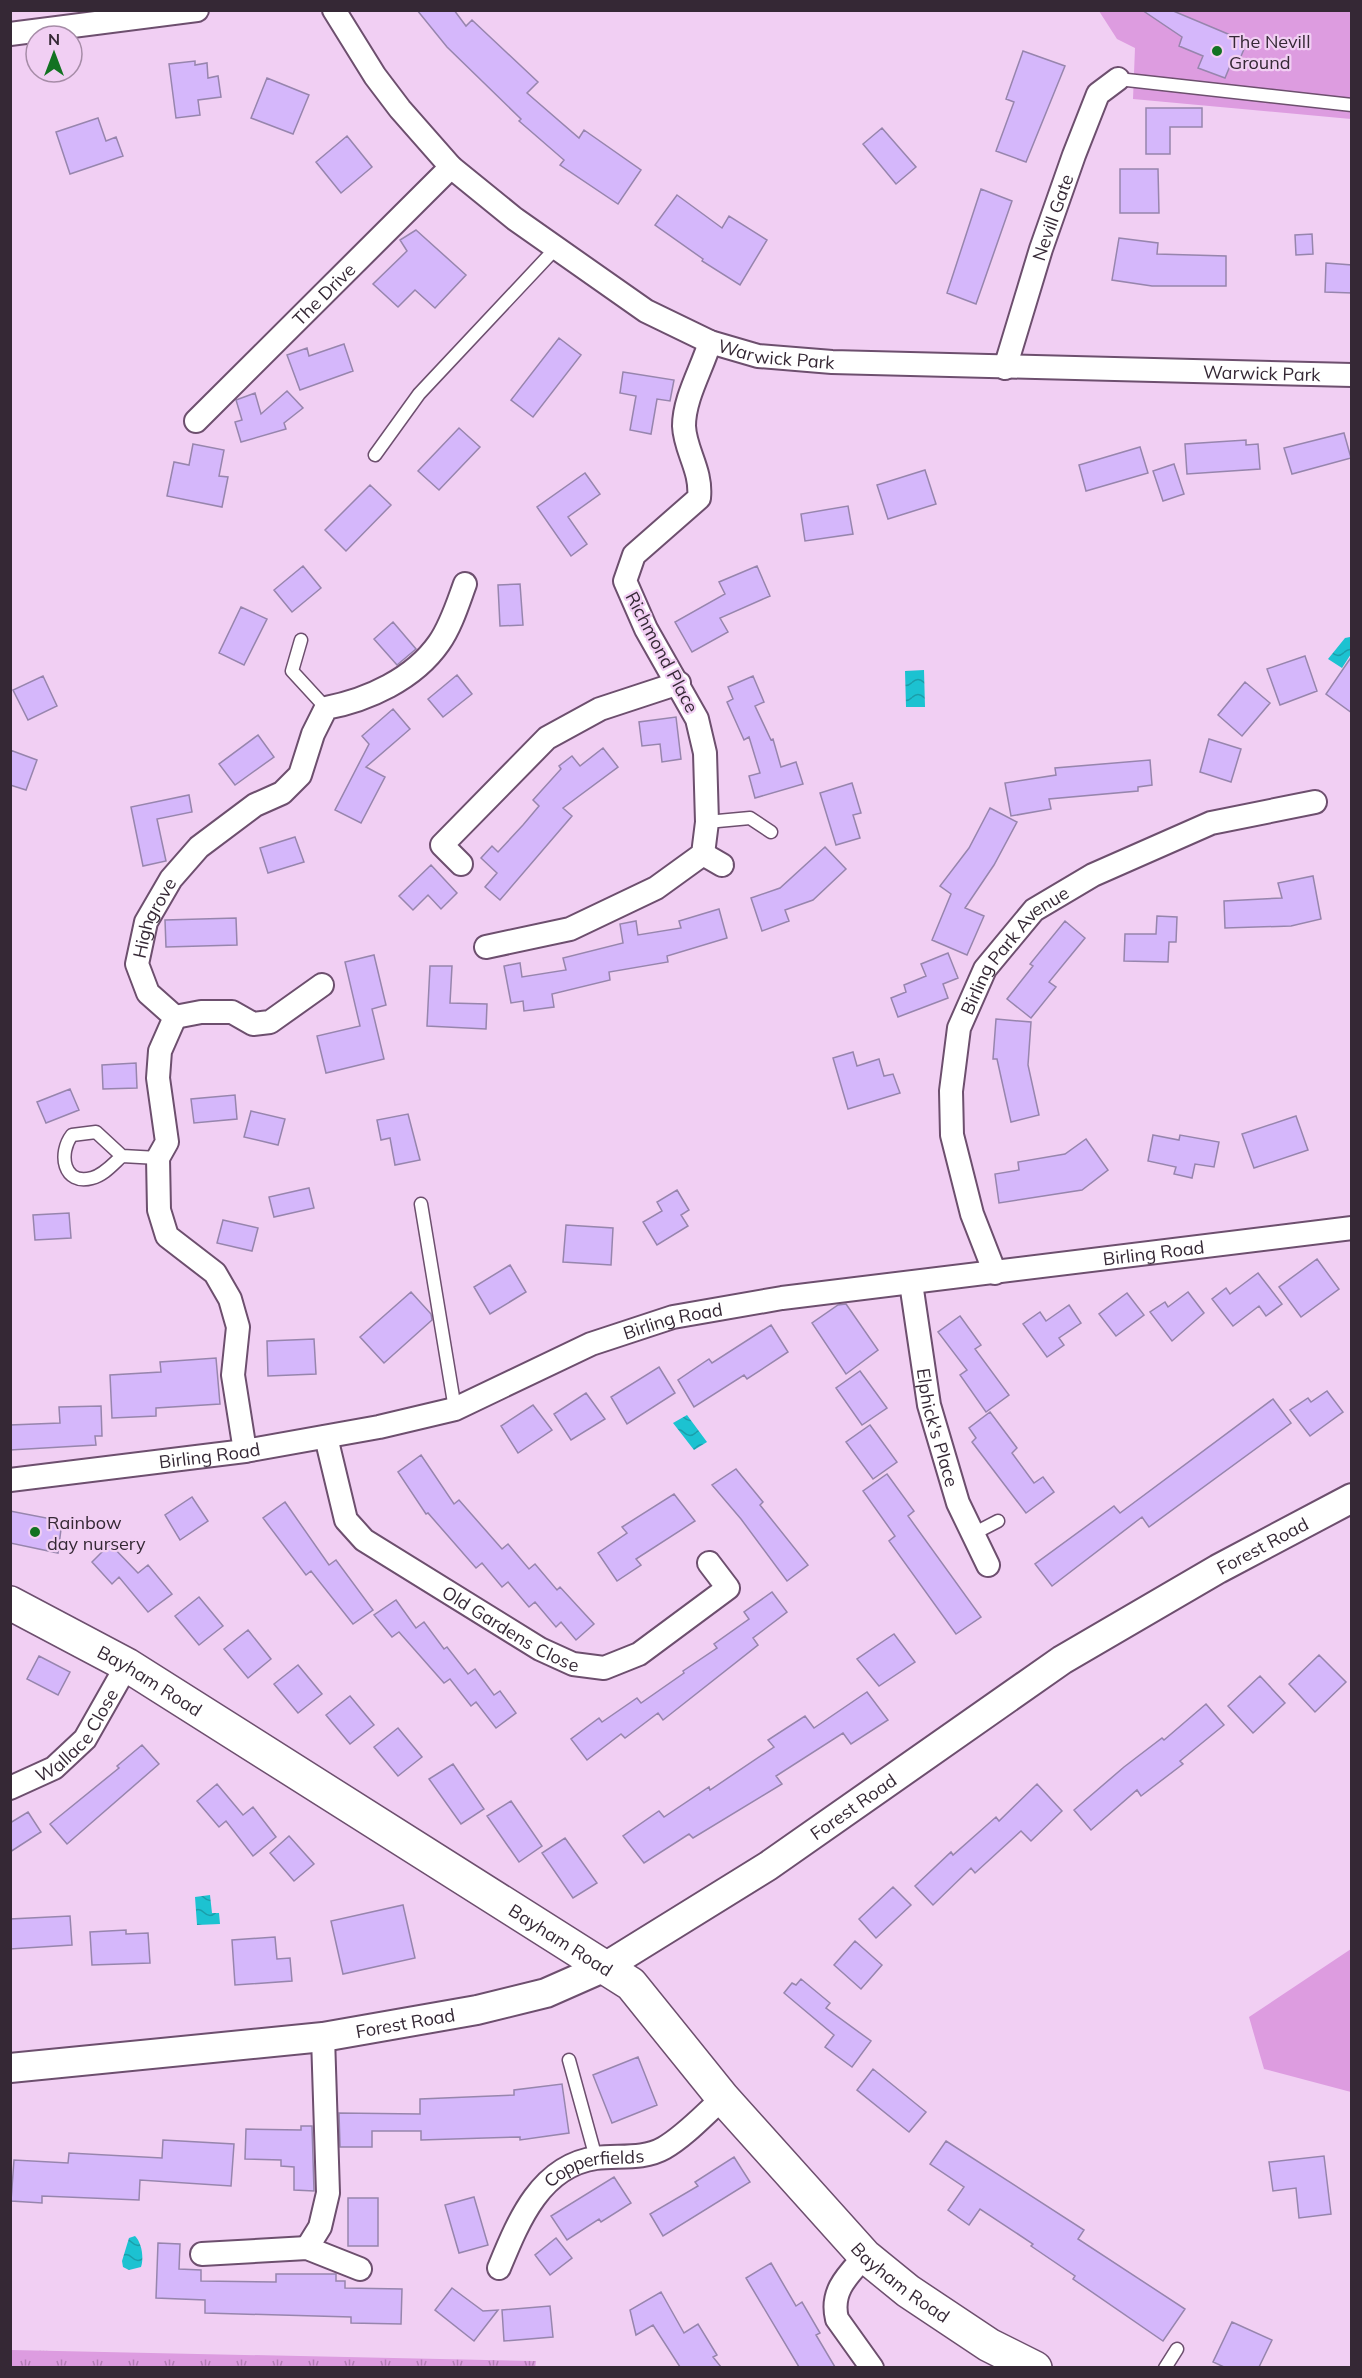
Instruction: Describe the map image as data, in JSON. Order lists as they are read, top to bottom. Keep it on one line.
{"streets":{"main road":["Bayham Road"],"street":["Nevill Gate","The Drive","Warwick Park","Richmond Place","Highgrove","Birling Park Avenue","Birling Road","Elphick's Place","Forest Road","Old Gardens Close","Wallace Close","Copperfields"]},"crossings":[["Nevill Gate","Warwick Park"],["The Drive","Warwick Park"],["Warwick Park","Richmond Place"],["Birling Park Avenue","Birling Road"],["Birling Road","Elphick's Place"],["Birling Road","Old Gardens Close"],["Forest Road","Bayham Road"],["Bayham Road","Wallace Close"],["Bayham Road","Copperfields"]],"places":["The Nevill Ground","Rainbow day nursery"],"north":"top"}
